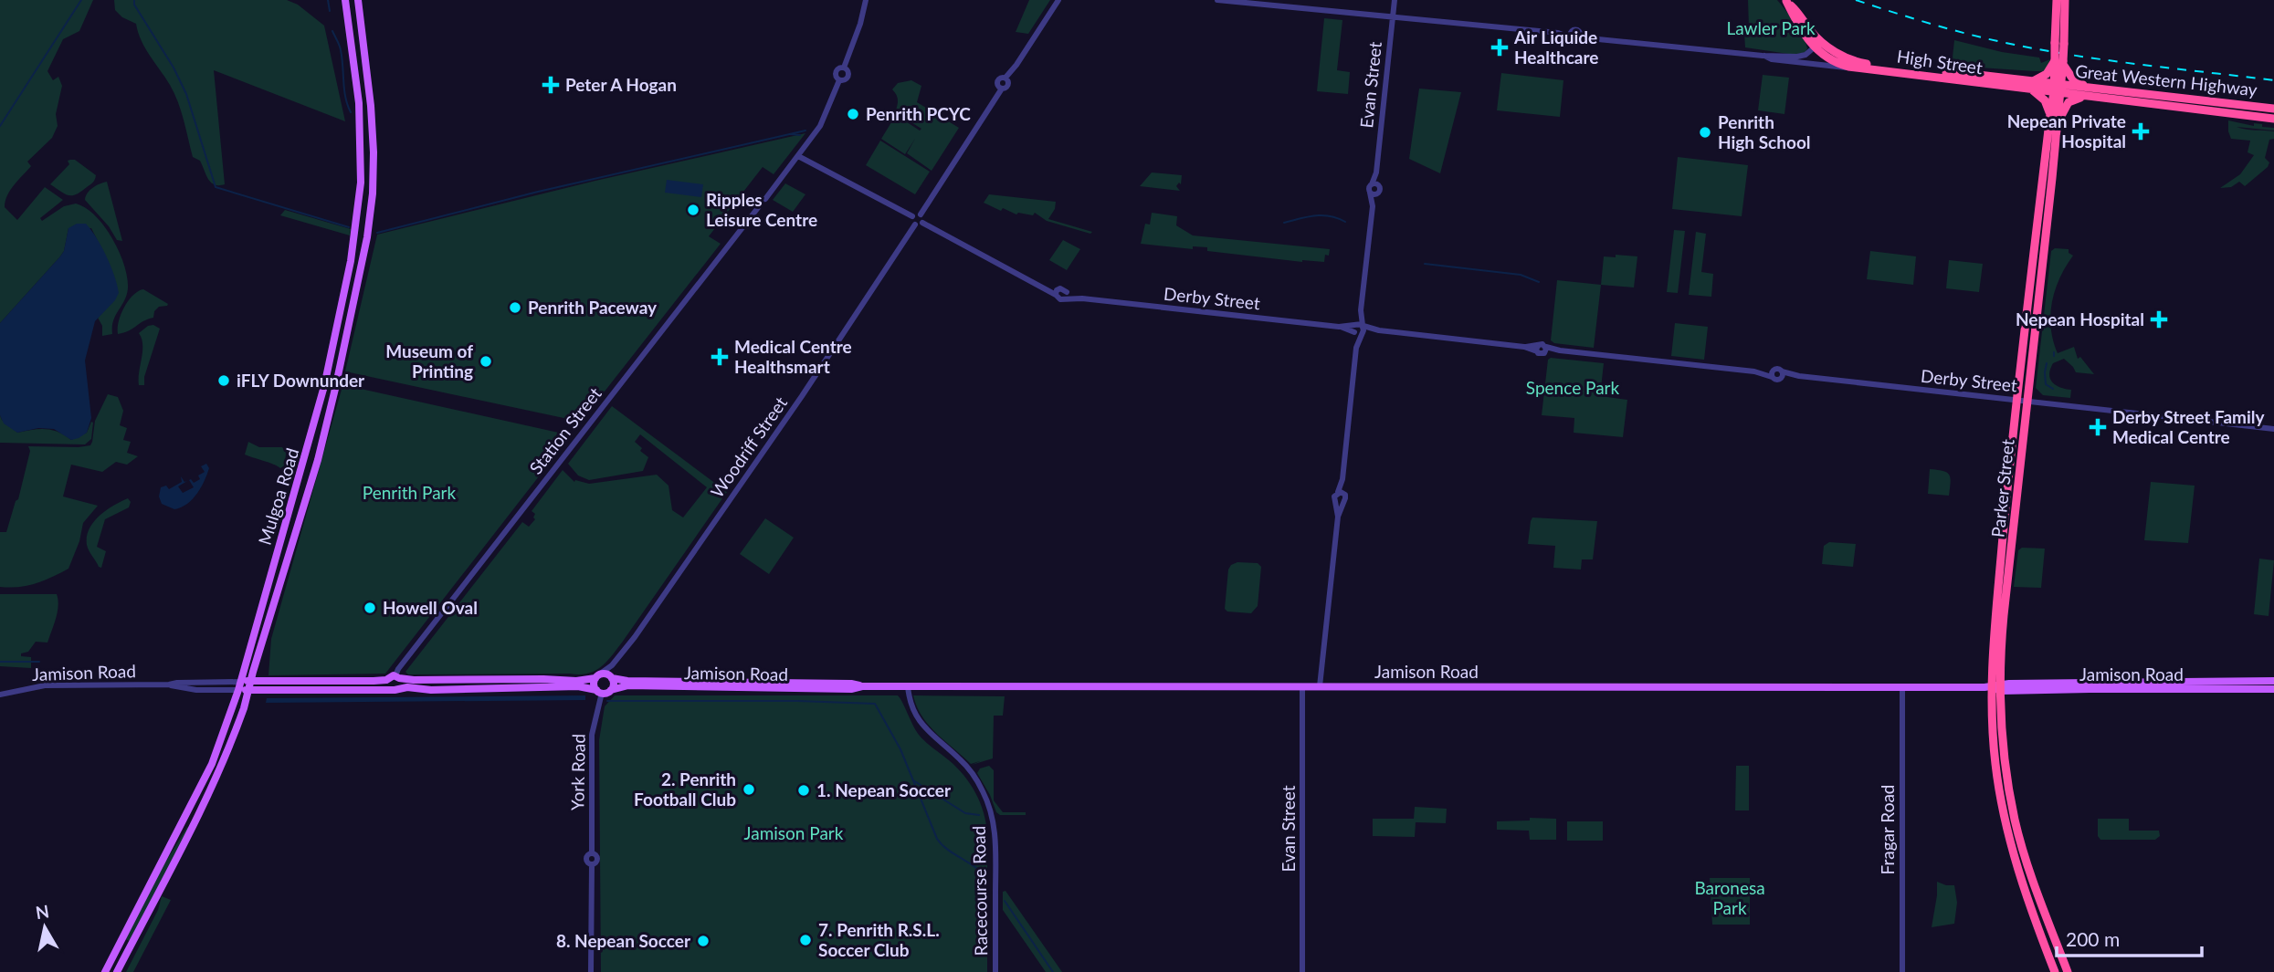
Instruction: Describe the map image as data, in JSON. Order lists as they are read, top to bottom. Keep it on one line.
{"streets":{"highway":["High Street","Great Western Highway","Parker Street"],"main road":["Mulgoa Road","Jamison Road"],"street":["Evan Street","Derby Street","Station Street","Woodriff Street","York Road","Fragar Road","Racecourse Road"]},"crossings":[["High Street","Great Western Highway"],["High Street","Parker Street"],["Great Western Highway","Parker Street"],["Evan Street","Jamison Road"],["Derby Street","Parker Street"],["Station Street","Jamison Road"],["Woodriff Street","Jamison Road"],["Woodriff Street","York Road"],["Parker Street","Jamison Road"],["Mulgoa Road","Jamison Road"],["Jamison Road","York Road"],["Jamison Road","Fragar Road"],["Jamison Road","Racecourse Road"]],"parks":["Lawler Park","Spence Park","Penrith Park","Jamison Park","Baronesa Park"],"places":{"health":["Air Liquide Healthcare","Peter A Hogan","Nepean Private Hospital","Nepean Hospital","Medical Centre Healthsmart","Derby Street Family Medical Centre"],"other":["Penrith PCYC","Penrith High School","Ripples Leisure Centre","Penrith Paceway","Museum of Printing","iFLY Downunder","Howell Oval","2. Penrith Football Club","1. Nepean Soccer","7. Penrith R.S.L. Soccer Club","8. Nepean Soccer"]},"scale_bar":"200 m","north":"top"}
